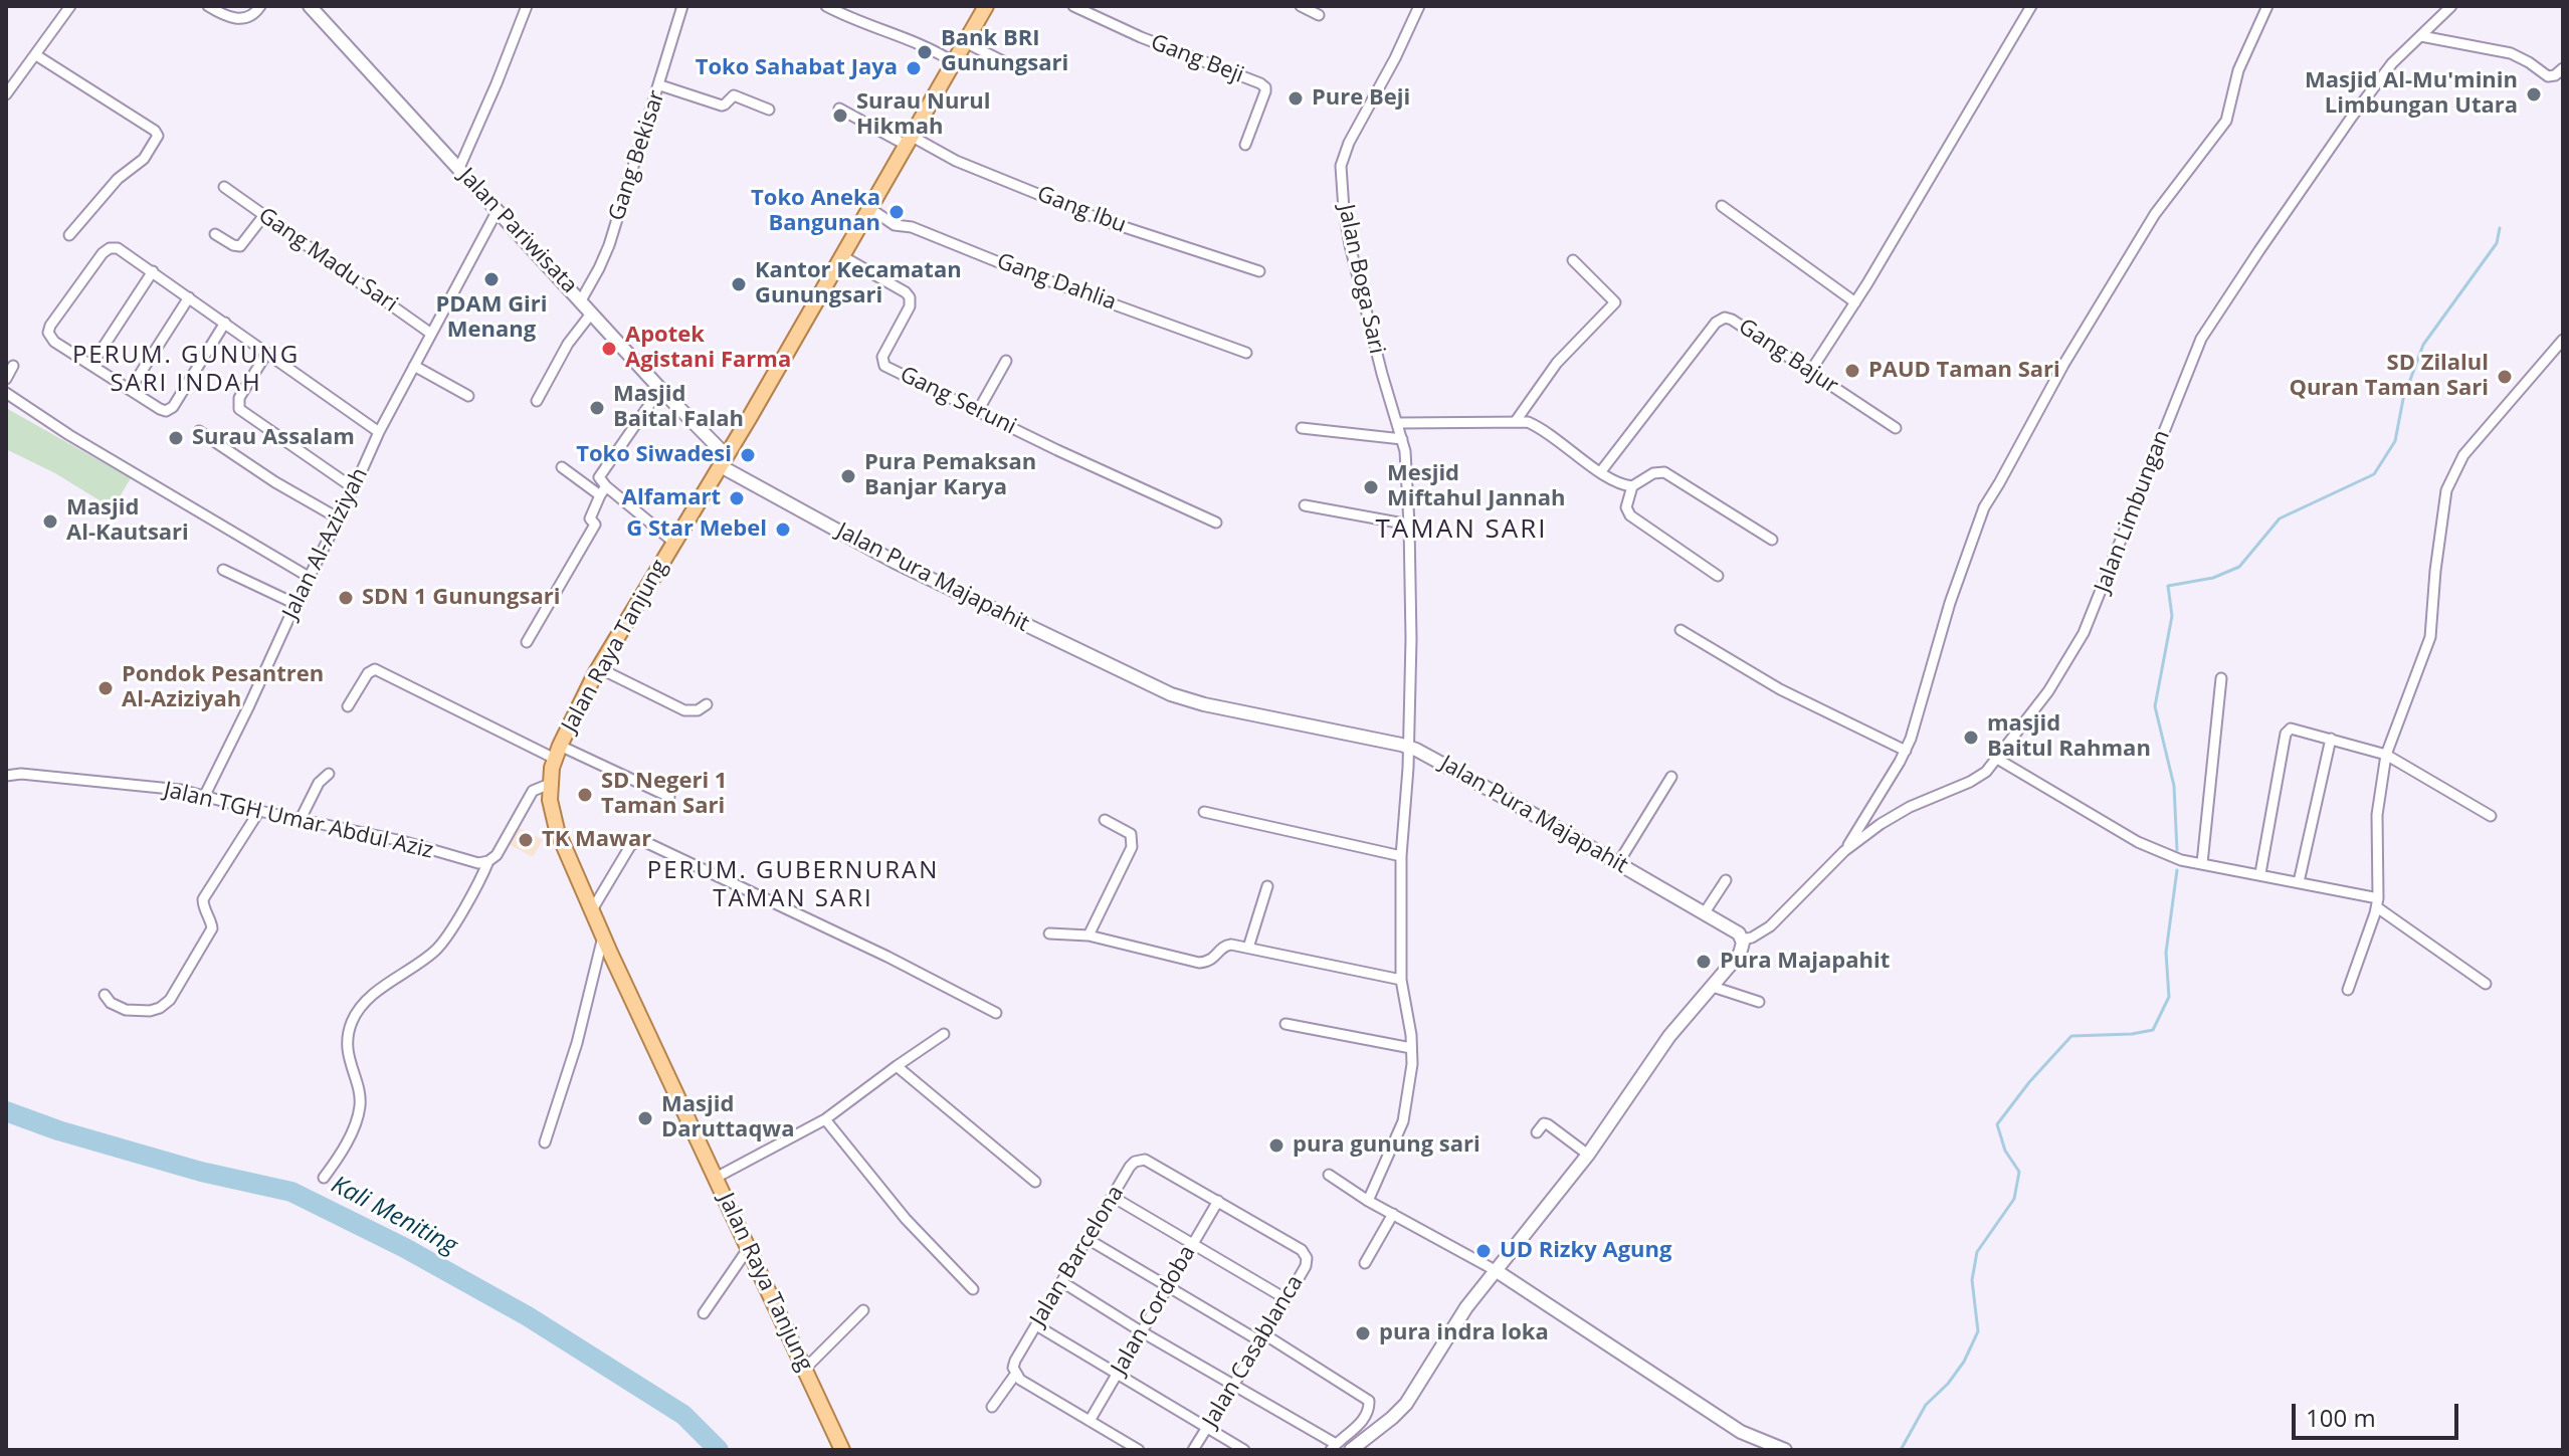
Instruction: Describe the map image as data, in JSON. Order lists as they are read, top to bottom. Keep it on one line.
{"streets":{"main road":["Jalan Raya Tanjung"],"street":["Gang Beji","Gang Bekisar","Gang Ibu","Jalan Pariwisata","Gang Madu Sari","Jalan Boga Sari","Gang Dahlia","Gang Bajur","Gang Seruni","Jalan Limbungan","Jalan Al-Aziziyah","Jalan Pura Majapahit","Jalan TGH Umar Abdul Aziz","Jalan Barcelona","Jalan Cordoba","Jalan Casablanca"]},"crossings":[["Gang Bekisar","Jalan Pariwisata"],["Gang Ibu","Jalan Raya Tanjung"],["Jalan Pariwisata","Jalan Al-Aziziyah"],["Jalan Pariwisata","Jalan Pura Majapahit"],["Jalan Pariwisata","Jalan Raya Tanjung"],["Gang Madu Sari","Jalan Al-Aziziyah"],["Jalan Boga Sari","Jalan Pura Majapahit"],["Gang Dahlia","Jalan Raya Tanjung"],["Gang Seruni","Jalan Raya Tanjung"],["Jalan Limbungan","Jalan Pura Majapahit"],["Jalan Al-Aziziyah","Jalan TGH Umar Abdul Aziz"],["Jalan Pura Majapahit","Jalan Raya Tanjung"],["Jalan Barcelona","Jalan Cordoba"],["Jalan Barcelona","Jalan Casablanca"],["Jalan Cordoba","Jalan Casablanca"]],"districts":["PERUM. GUNUNG SARI INDAH","TAMAN SARI","PERUM. GUBERNURAN TAMAN SARI"],"water":["Kali Meniting"],"places":["Bank BRI Gunungsari","Toko Sahabat Jaya","Masjid Al-Mu'minin Limbungan Utara","Pure Beji","Surau Nurul Hikmah","Toko Aneka Bangunan","PDAM Giri Menang","Kantor Kecamatan Gunungsari","Apotek Agistani Farma","PAUD Taman Sari","SD Zilalul Quran Taman Sari","Masjid Baital Falah","Surau Assalam","Toko Siwadesi","Pura Pemaksan Banjar Karya","Mesjid Miftahul Jannah","Alfamart","Masjid Al-Kautsari","G Star Mebel","SDN 1 Gunungsari","Pondok Pesantren Al-Aziziyah","masjid Baitul Rahman","SD Negeri 1 Taman Sari","TK Mawar","Pura Majapahit","Masjid Daruttaqwa","pura gunung sari","UD Rizky Agung","pura indra loka"],"scale_bar":"100 m"}
